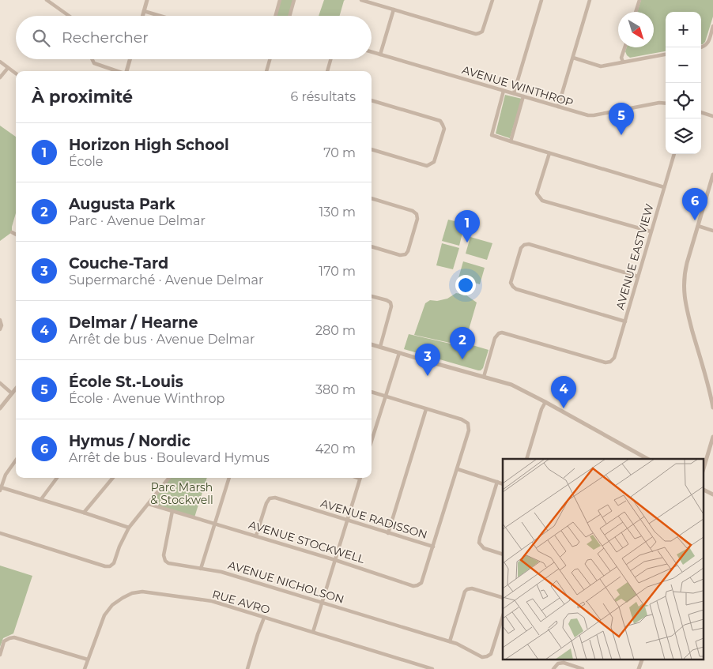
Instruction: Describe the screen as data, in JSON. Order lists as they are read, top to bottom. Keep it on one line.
{"streets":{"street":["AVENUE WINTHROP","AVENUE EASTVIEW","AVENUE RADISSON","AVENUE STOCKWELL","AVENUE NICHOLSON","RUE AVRO"]},"crossings":[["AVENUE RADISSON","AVENUE STOCKWELL"],["AVENUE STOCKWELL","AVENUE NICHOLSON"]],"parks":["Parc Marsh & Stockwell"],"north":"bottom right","page":{"map_buttons":["+","−"],"search":"Rechercher","heading":["À proximité","6 résultats"],"pins":["5","6","1","2","3","4"],"list":[{"mark":"1","name":"Horizon High School","note":"École","value":"70 m"},{"mark":"2","name":"Augusta Park","note":"Parc · Avenue Delmar","value":"130 m"},{"mark":"3","name":"Couche-Tard","note":"Supermarché · Avenue Delmar","value":"170 m"},{"mark":"4","name":"Delmar / Hearne","note":"Arrêt de bus · Avenue Delmar","value":"280 m"},{"mark":"5","name":"École St.-Louis","note":"École · Avenue Winthrop","value":"380 m"},{"mark":"6","name":"Hymus / Nordic","note":"Arrêt de bus · Boulevard Hymus","value":"420 m"}]}}
